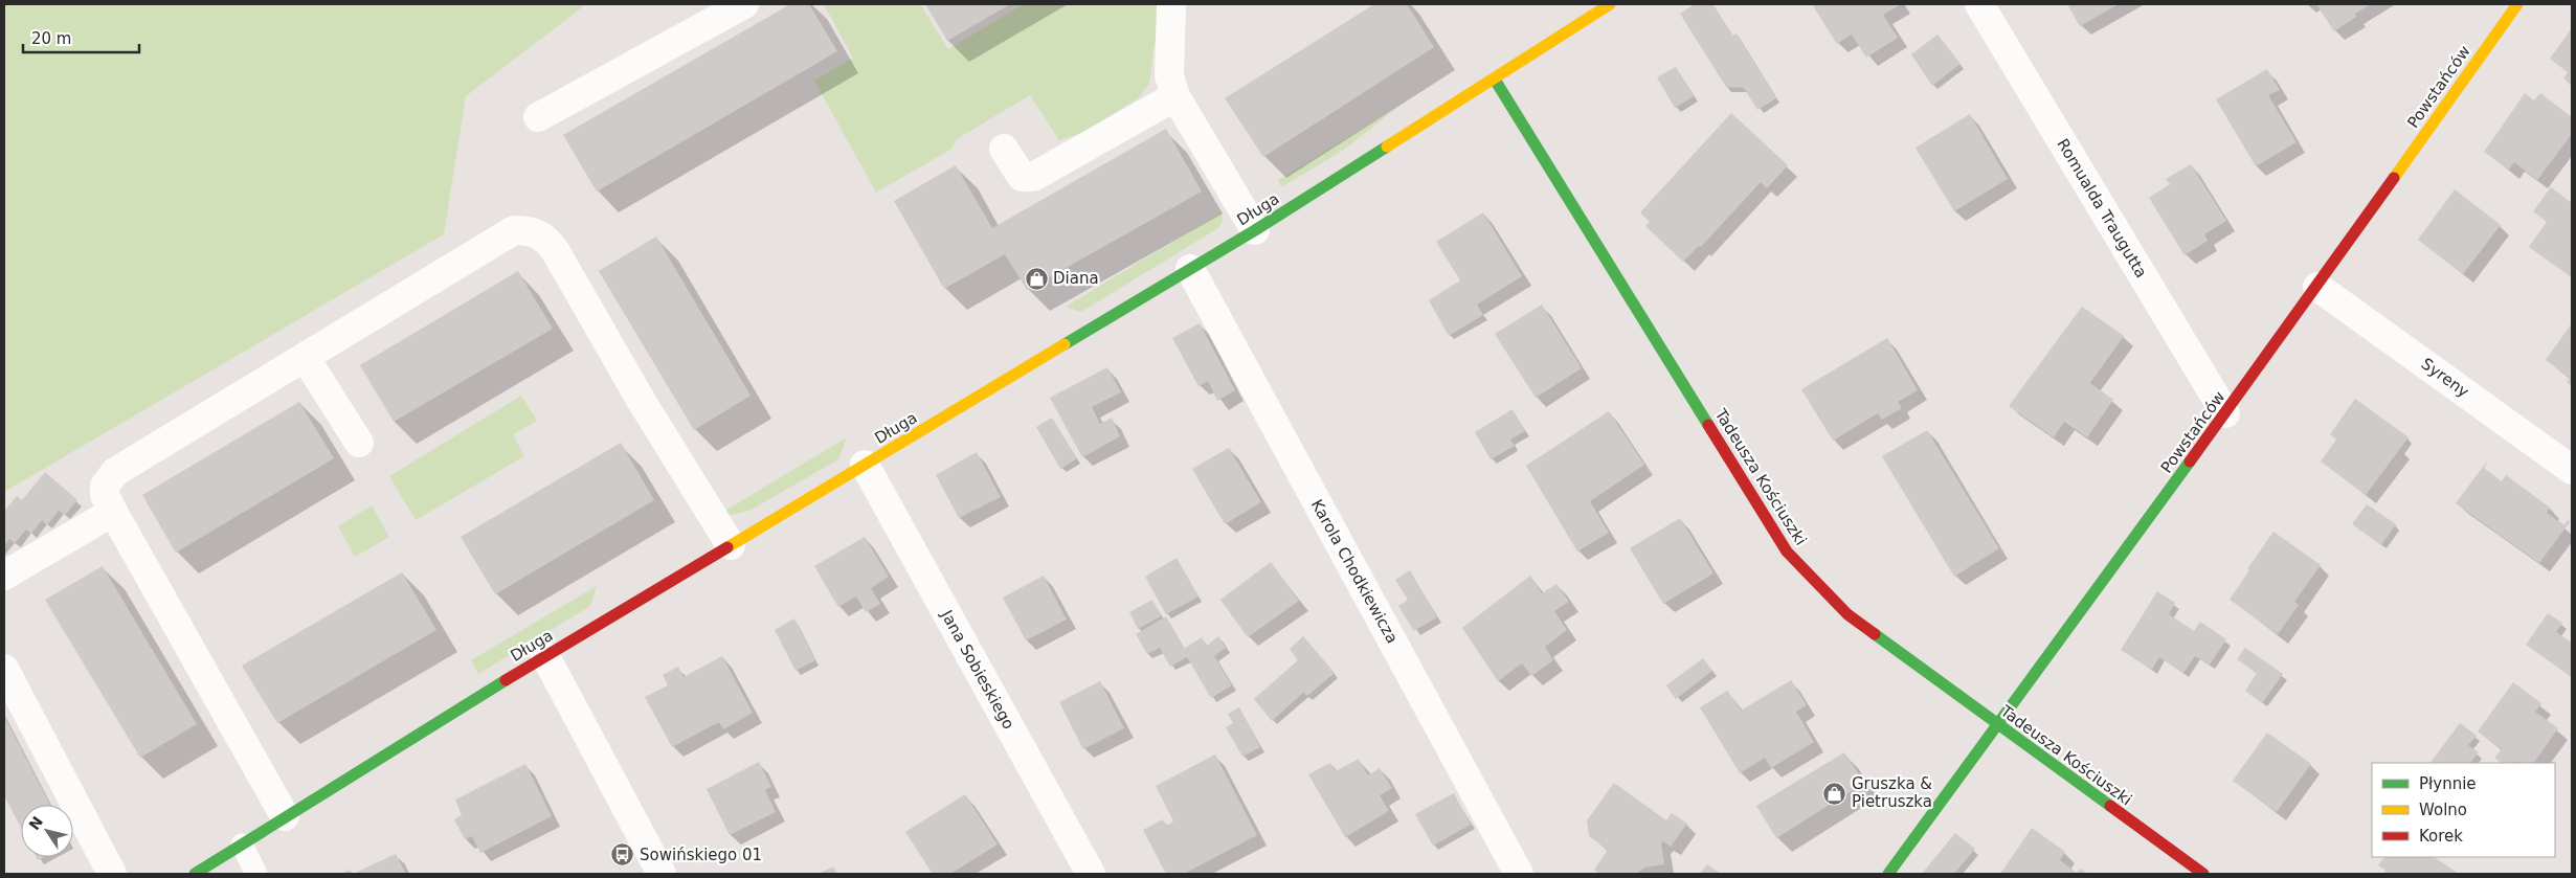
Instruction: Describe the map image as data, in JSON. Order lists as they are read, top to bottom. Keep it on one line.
{"streets":{"street":["Powstańców","Romualda Traugutta","Długa","Syreny","Tadeusza Kościuszki","Karola Chodkiewicza","Jana Sobieskiego"]},"crossings":[["Powstańców","Romualda Traugutta"],["Powstańców","Syreny"],["Powstańców","Tadeusza Kościuszki"],["Długa","Tadeusza Kościuszki"],["Długa","Karola Chodkiewicza"],["Długa","Jana Sobieskiego"]],"places":{"shop":["Diana","Gruszka & Pietruszka"],"bus stop":["Sowińskiego 01"]},"legend":["Płynnie","Wolno","Korek"],"scale_bar":"20 m","north":"top left"}
